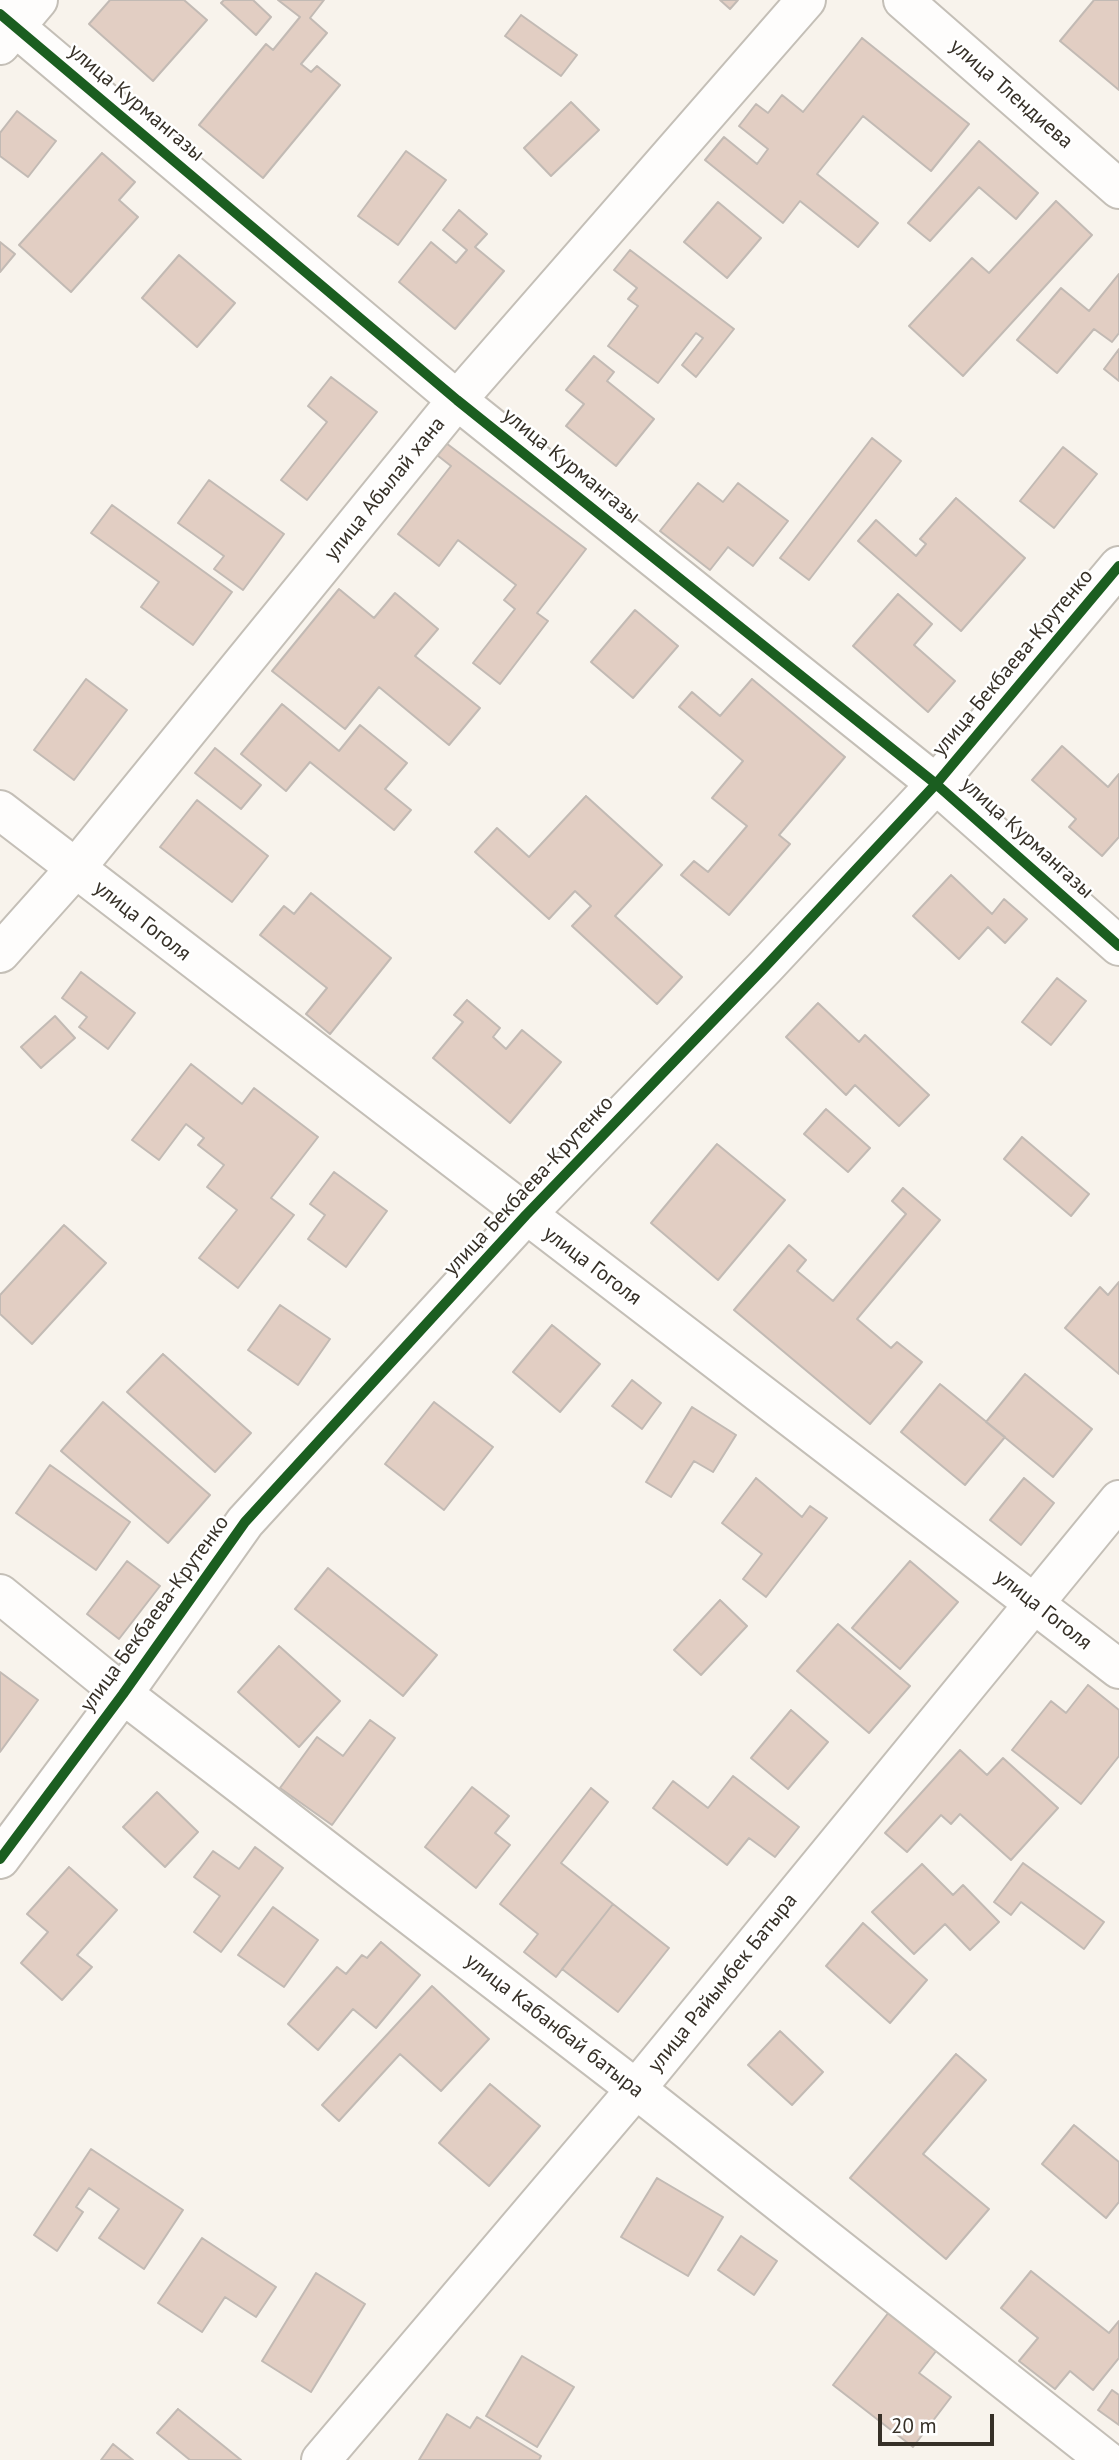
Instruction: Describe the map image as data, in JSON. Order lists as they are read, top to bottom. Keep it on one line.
{"streets":{"street":["улица Тлендиева","улица Курмангазы","улица Абылай хана","улица Бекбаева-Крутенко","улица Гоголя","улица Райымбек Батыра","улица Кабанбай батыра"]},"crossings":[["улица Курмангазы","улица Абылай хана"],["улица Курмангазы","улица Бекбаева-Крутенко"],["улица Абылай хана","улица Гоголя"],["улица Бекбаева-Крутенко","улица Гоголя"],["улица Бекбаева-Крутенко","улица Кабанбай батыра"],["улица Гоголя","улица Райымбек Батыра"],["улица Райымбек Батыра","улица Кабанбай батыра"]],"scale_bar":"20 m"}
